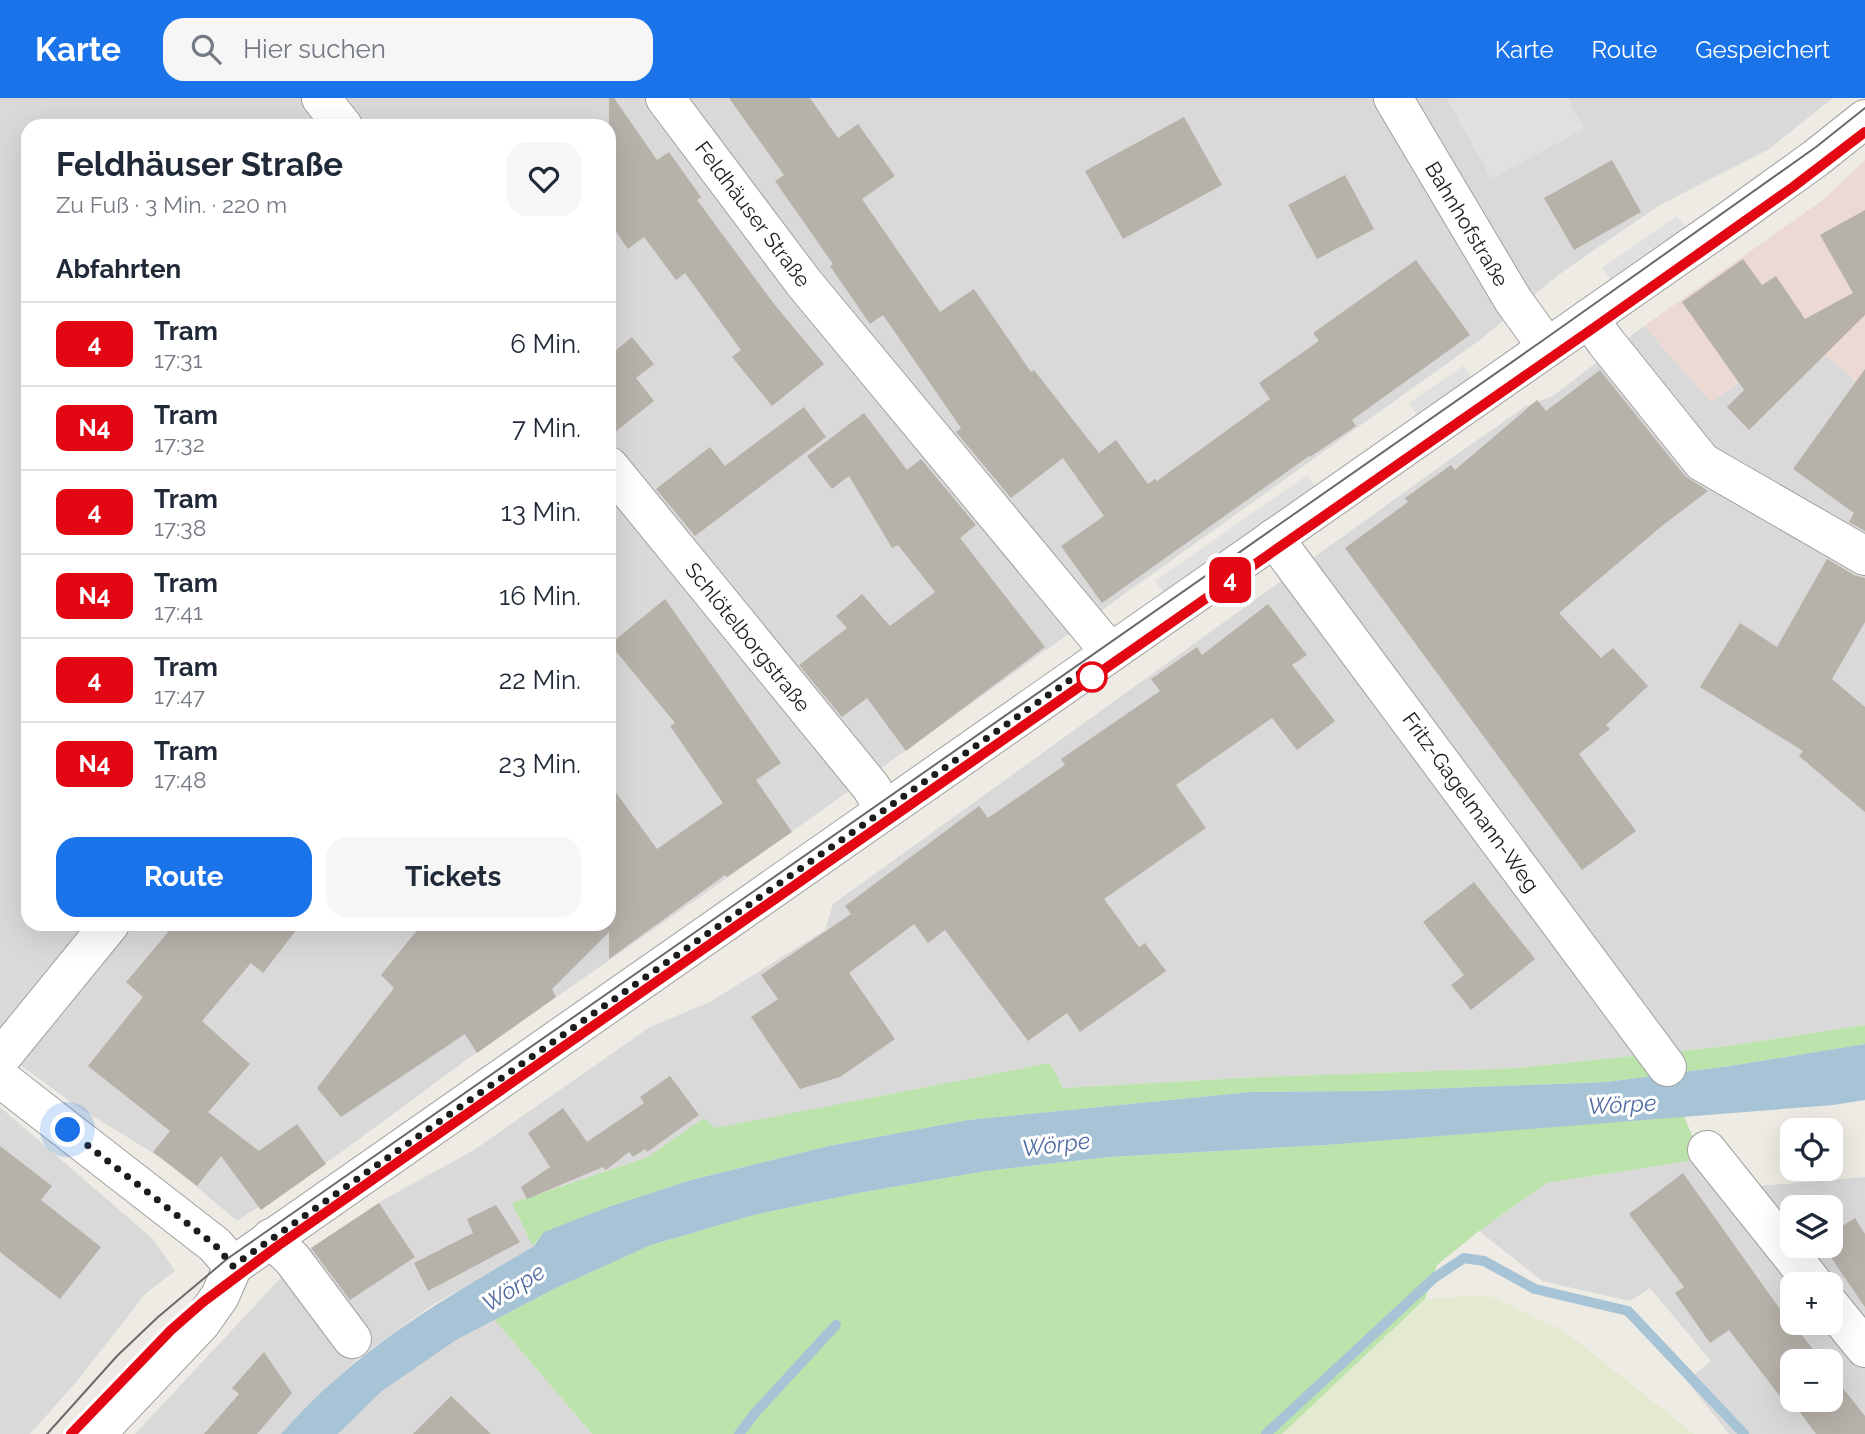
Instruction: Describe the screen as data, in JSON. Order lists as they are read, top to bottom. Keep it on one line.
{"streets":{"street":["Feldhäuser Straße","Bahnhofstraße","Schlötelborgstraße","Fritz-Gagelmann-Weg"]},"water":["Wörpe"],"lines":["tram line 4"],"page":{"header":"Karte","search":"Hier suchen","nav":["Karte","Route","Gespeichert"],"on_map":"4","heading":[["Feldhäuser Straße","Zu Fuß · 3 Min. · 220 m"],"Abfahrten"],"list":[{"mark":"4","name":"Tram","note":"17:31","value":"6 Min."},{"mark":"N4","name":"Tram","note":"17:32","value":"7 Min."},{"mark":"4","name":"Tram","note":"17:38","value":"13 Min."},{"mark":"N4","name":"Tram","note":"17:41","value":"16 Min."},{"mark":"4","name":"Tram","note":"17:47","value":"22 Min."},{"mark":"N4","name":"Tram","note":"17:48","value":"23 Min."}],"buttons":["Route","Tickets"],"map_buttons":["+","−"]}}
